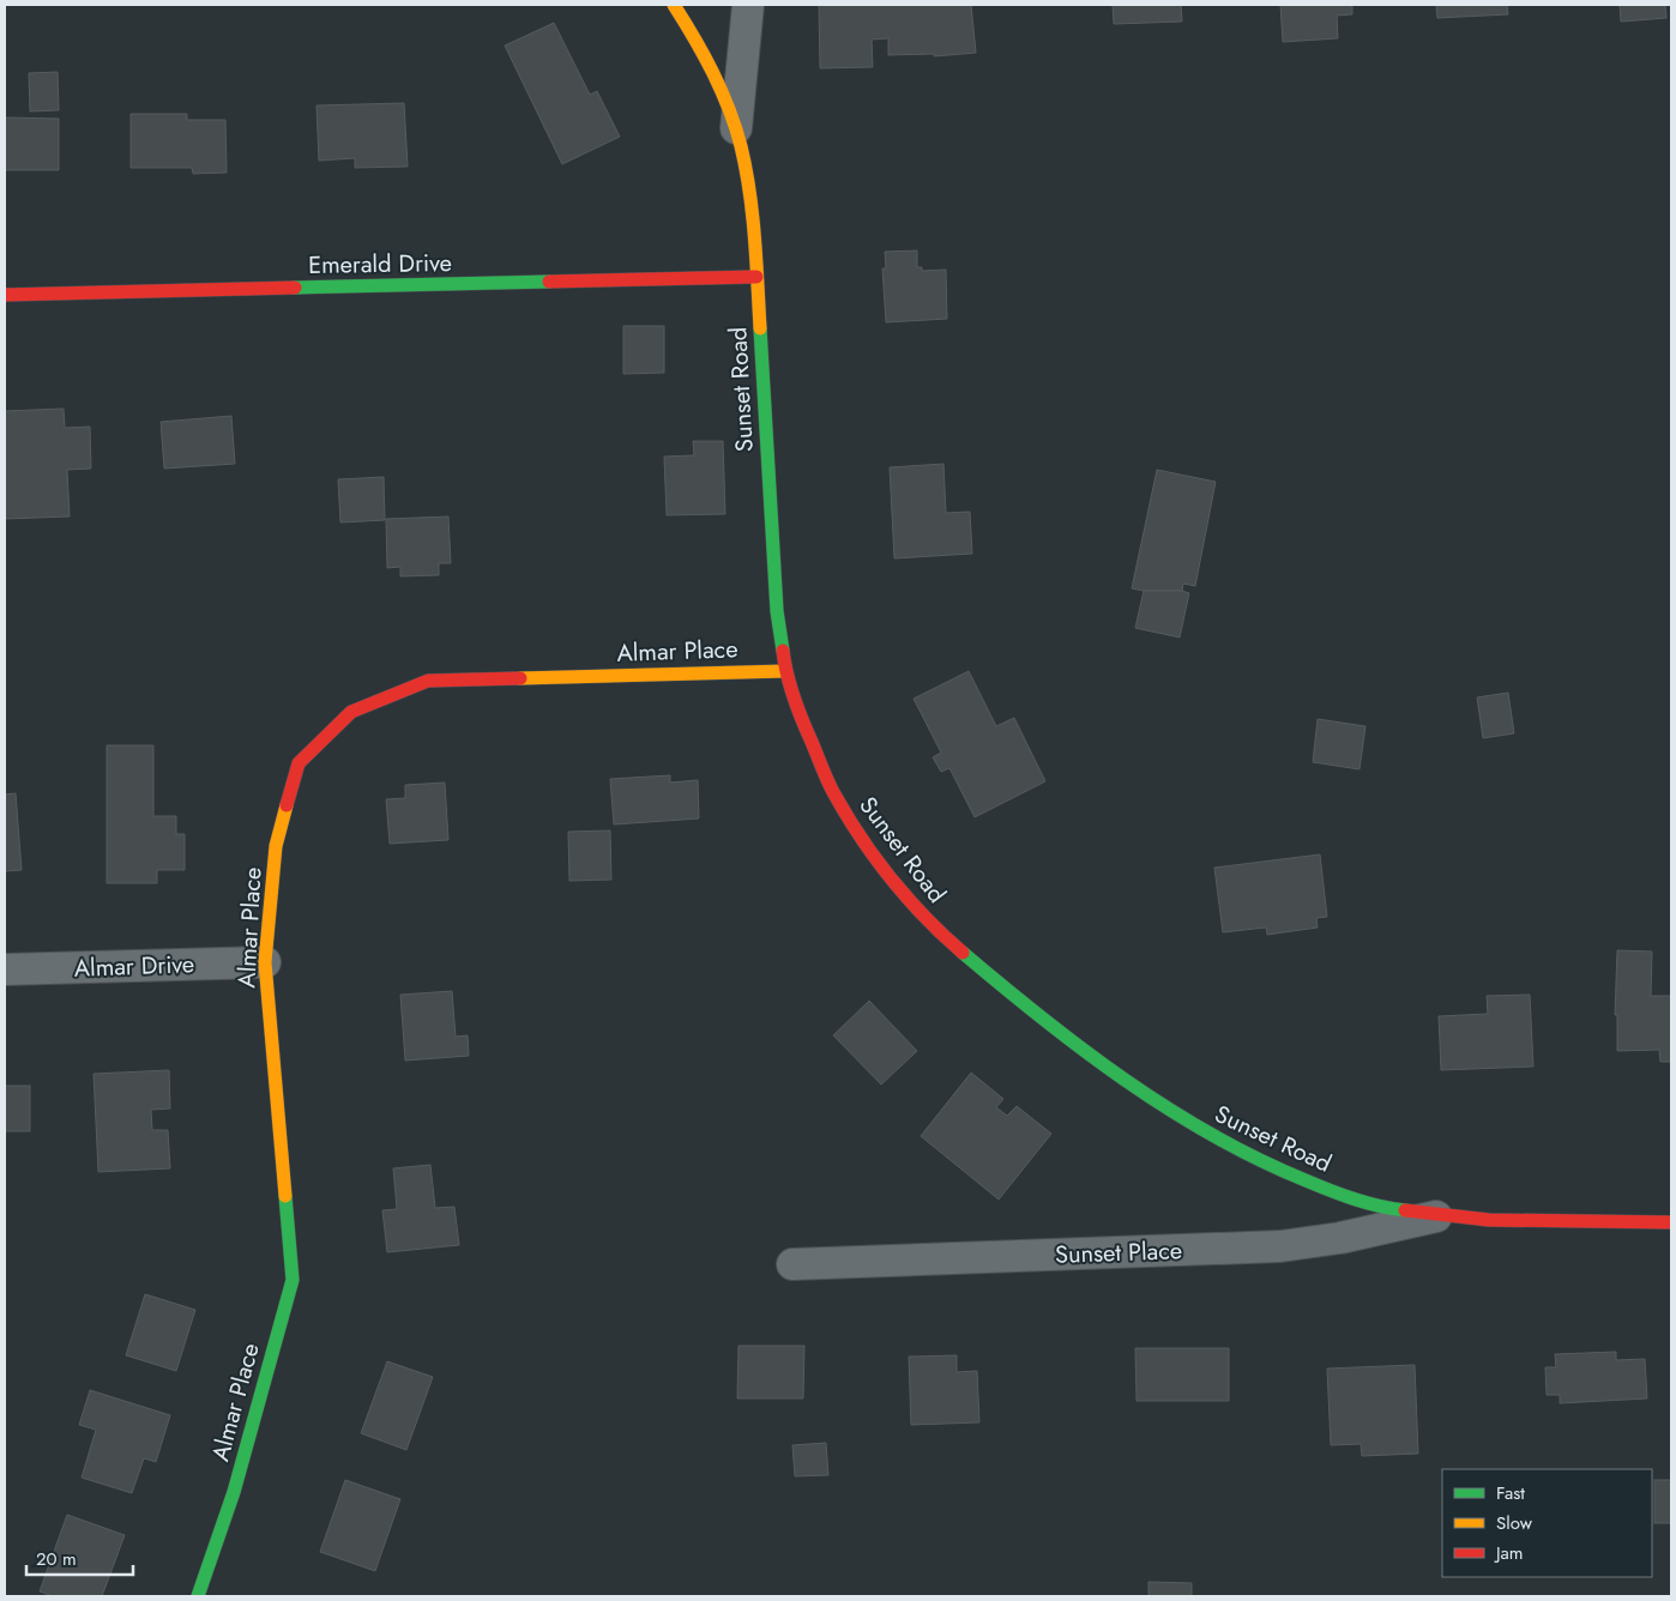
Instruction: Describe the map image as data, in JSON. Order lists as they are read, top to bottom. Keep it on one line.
{"streets":{"street":["Emerald Drive","Sunset Road","Almar Place","Almar Drive","Sunset Place"]},"crossings":[["Emerald Drive","Sunset Road"],["Sunset Road","Almar Place"],["Sunset Road","Sunset Place"],["Almar Place","Almar Drive"]],"legend":["Fast","Slow","Jam"],"scale_bar":"20 m"}
